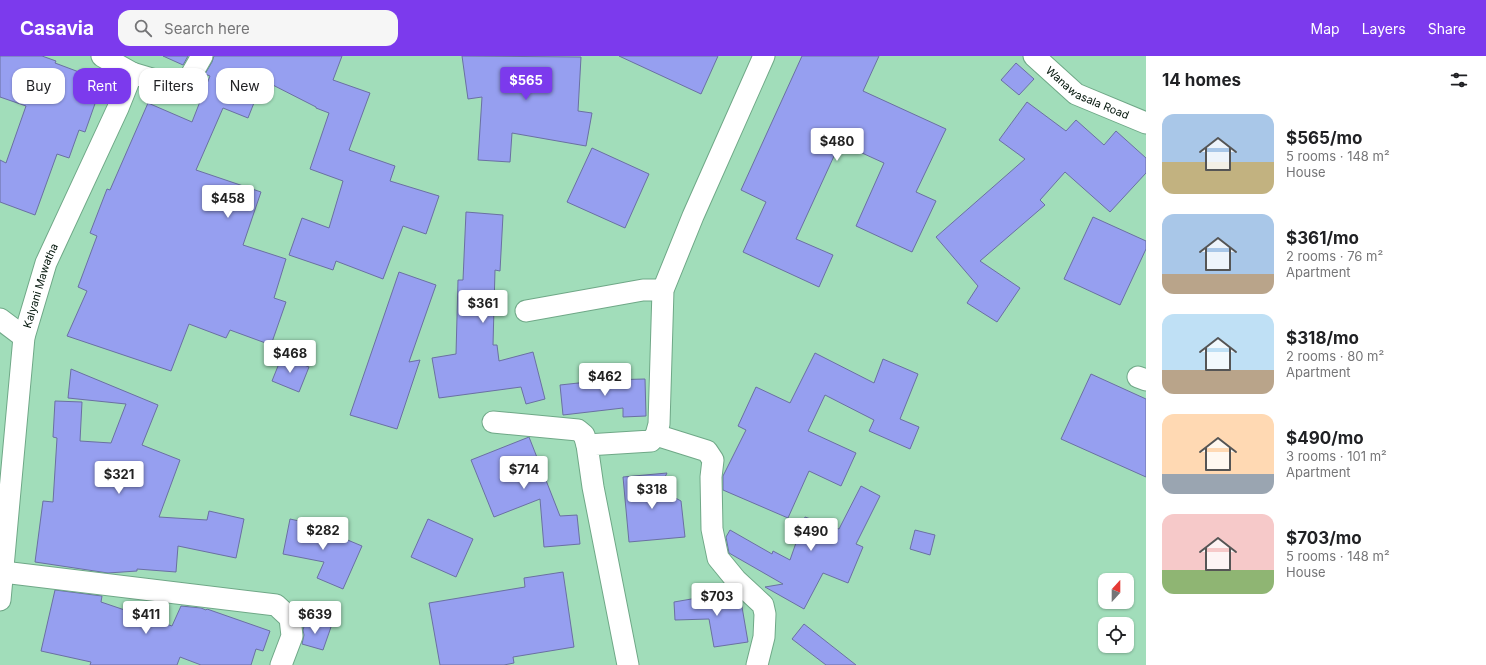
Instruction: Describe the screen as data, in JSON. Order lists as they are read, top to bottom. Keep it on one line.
{"streets":{"street":["Wanawasala Road","Kalyani Mawatha"]},"north":"top","page":{"header":"Casavia","search":"Search here","nav":["Map","Layers","Share"],"heading":"14 homes","price":["$565","$480","$458","$361","$468","$462","$714","$321","$318","$282","$490","$703","$411","$639"],"chip":["Buy","Rent","Filters","New"],"list":[{"name":"$565/mo","note":"5 rooms · 148 m² · House"},{"name":"$361/mo","note":"2 rooms · 76 m² · Apartment"},{"name":"$318/mo","note":"2 rooms · 80 m² · Apartment"},{"name":"$490/mo","note":"3 rooms · 101 m² · Apartment"},{"name":"$703/mo","note":"5 rooms · 148 m² · House"}]}}
